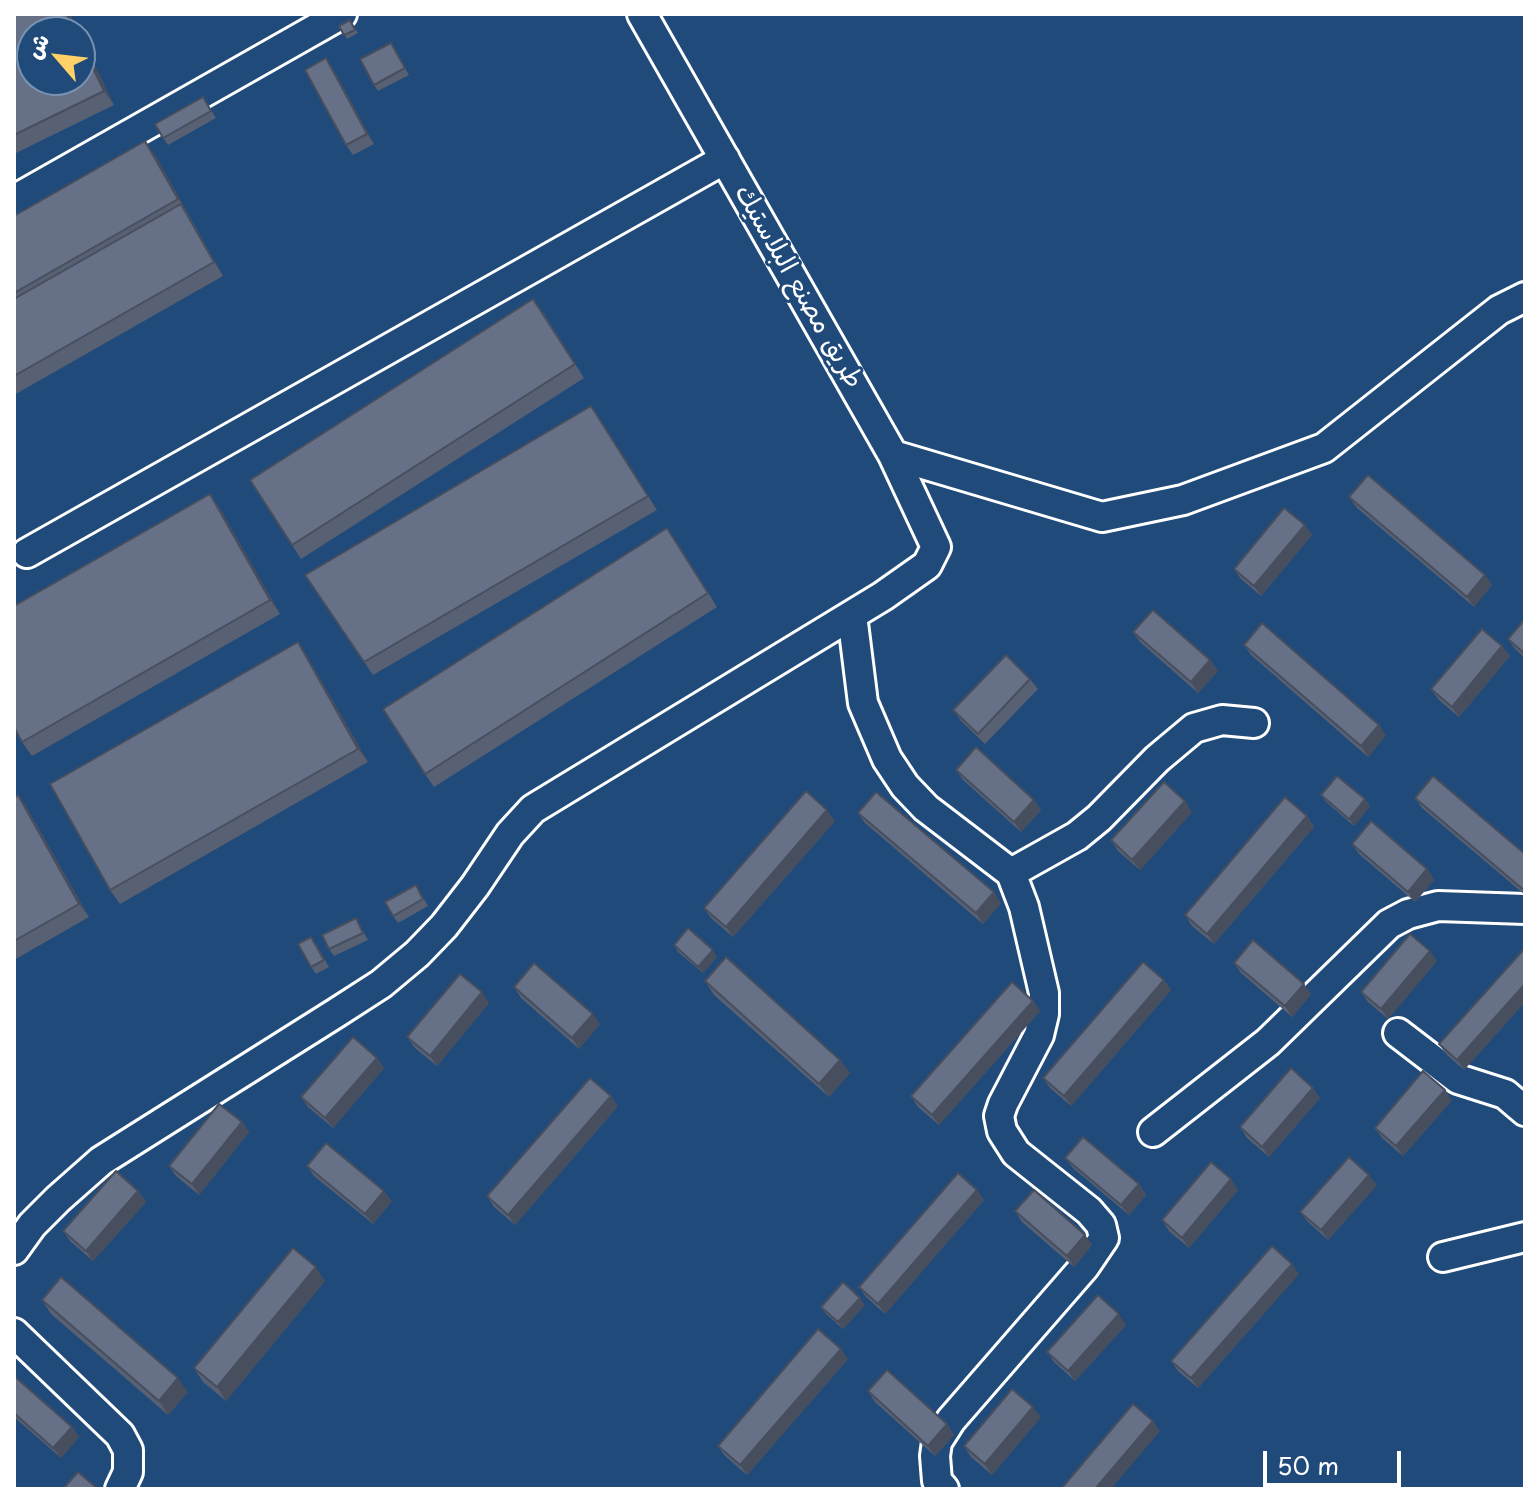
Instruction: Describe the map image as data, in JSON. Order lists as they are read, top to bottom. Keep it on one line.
{"streets":{"street":["طريق مصنع البلاستيك"]},"scale_bar":"50 m","north":"top left"}
